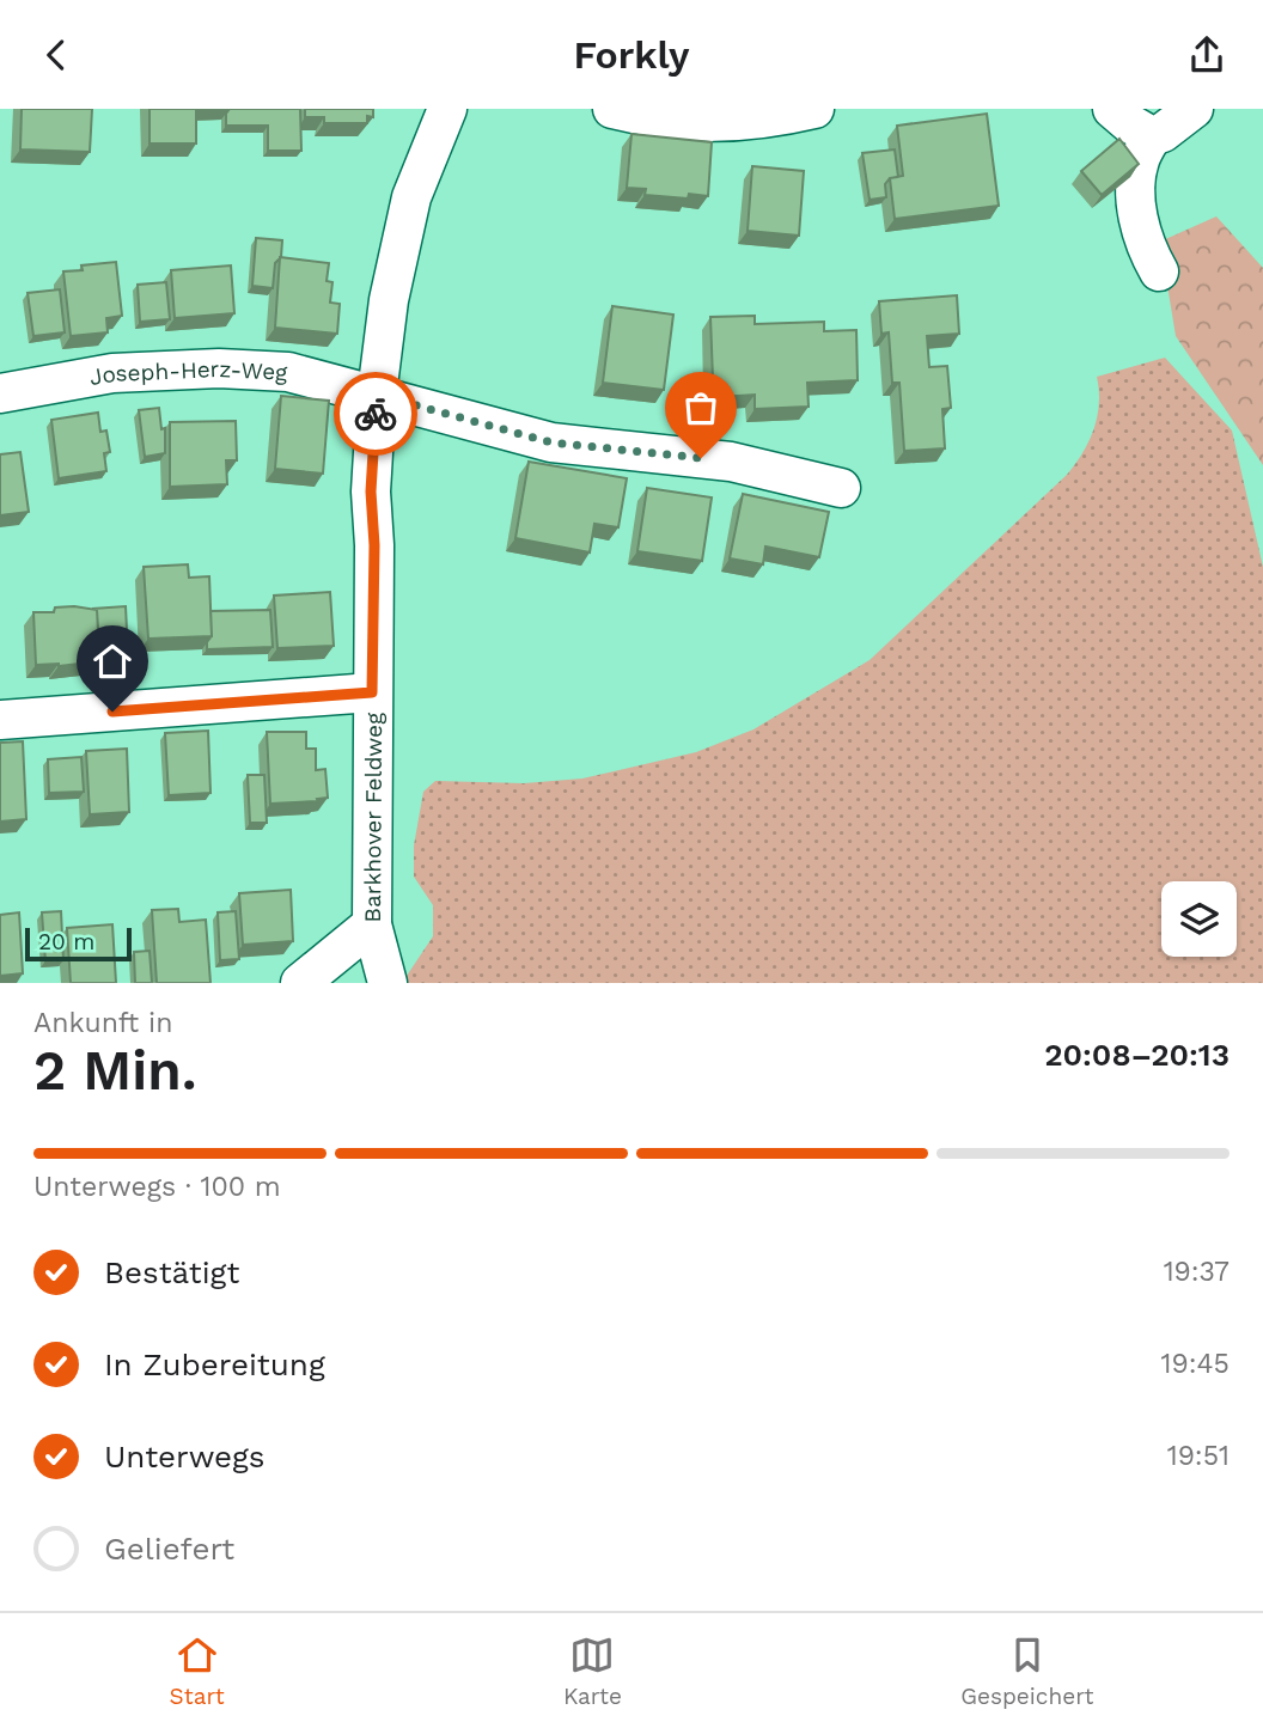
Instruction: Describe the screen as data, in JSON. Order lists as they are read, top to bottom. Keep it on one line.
{"streets":{"street":["Joseph-Herz-Weg","Barkhover Feldweg"]},"crossings":[["Joseph-Herz-Weg","Barkhover Feldweg"]],"scale_bar":"20 m","page":{"header":"Forkly","scale":"20 m","heading":["2 Min.","Ankunft in","20:08–20:13"],"bar":"Unterwegs · 100 m","list":[["Bestätigt","19:37"],["In Zubereitung","19:45"],["Unterwegs","19:51"],"Geliefert"],"tabs":["Start","Karte","Gespeichert"]}}
